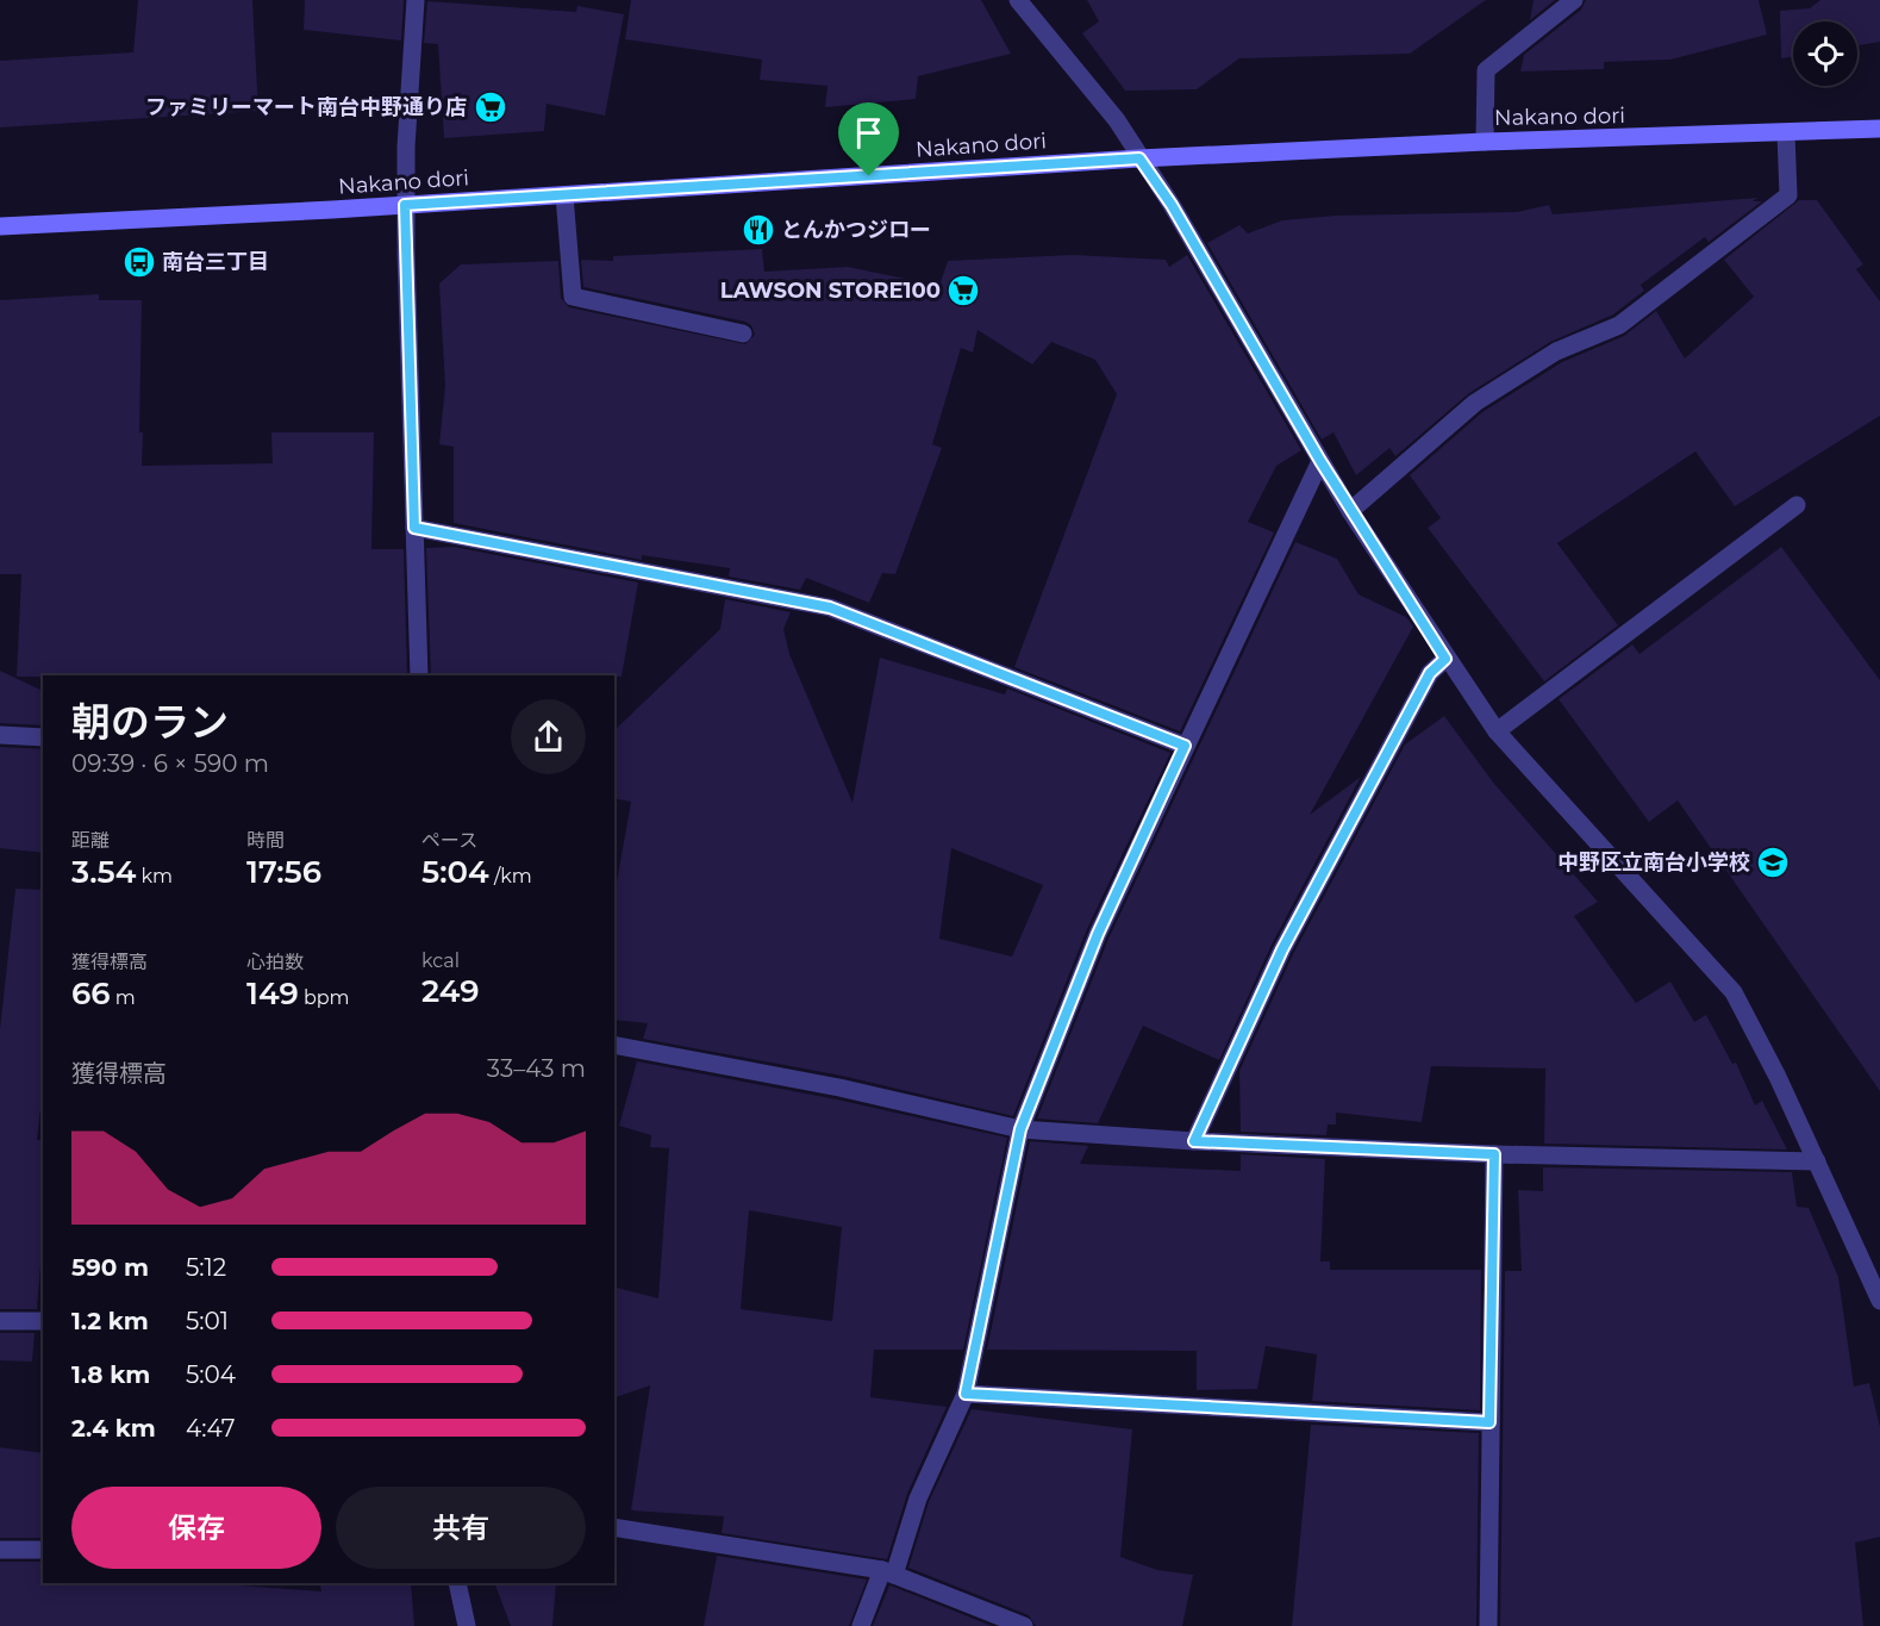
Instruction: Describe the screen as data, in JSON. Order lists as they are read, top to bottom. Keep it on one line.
{"streets":{"main road":["Nakano dori"]},"places":{"supermarket":["ファミリーマート南台中野通り店","LAWSON STORE100"],"restaurant":["とんかつジロー"],"bus stop":["南台三丁目"],"school or university":["中野区立南台小学校"]},"page":{"heading":["朝のラン","09:39 · 6 × 590 m"],"stats":[["距離","3.54 km"],["時間","17:56"],["ペース","5:04 /km"],["獲得標高","66 m"],["心拍数","149 bpm"],["kcal","249"]],"chart":["獲得標高","33–43 m"],"list":[{"name":"590 m","note":"5:12"},{"name":"1.2 km","note":"5:01"},{"name":"1.8 km","note":"5:04"},{"name":"2.4 km","note":"4:47"}],"buttons":["保存","共有"]}}
